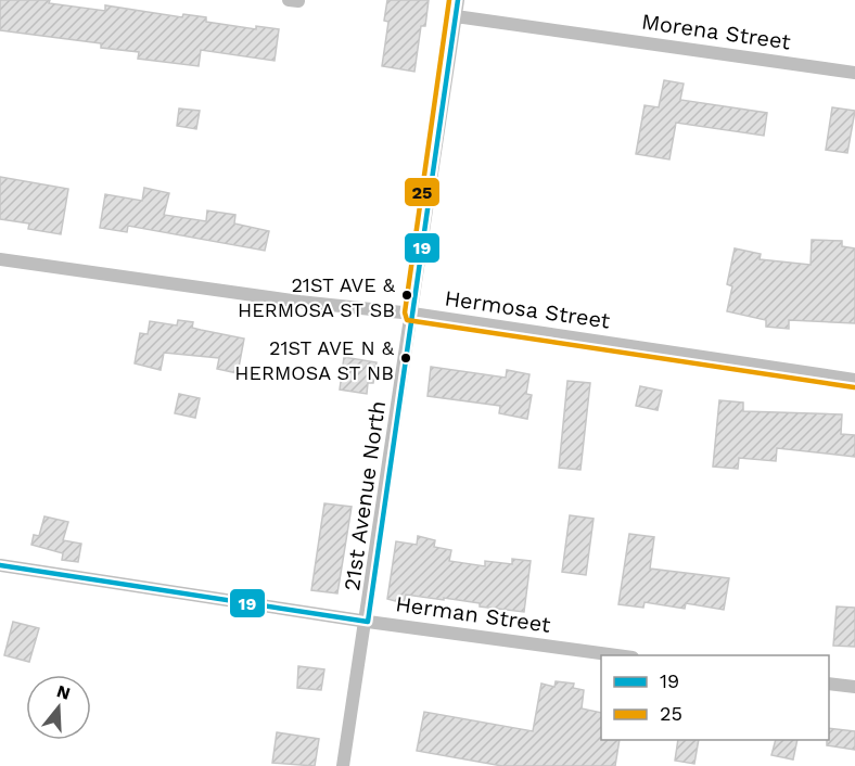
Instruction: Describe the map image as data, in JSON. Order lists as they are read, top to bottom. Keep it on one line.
{"streets":{"street":["Morena Street","Hermosa Street","21st Avenue North","Herman Street"]},"crossings":[["Morena Street","21st Avenue North"],["Hermosa Street","21st Avenue North"],["21st Avenue North","Herman Street"]],"places":["21ST AVE & HERMOSA ST SB","21ST AVE N & HERMOSA ST NB"],"lines":["transit line 19","transit line 25"],"legend":["19","25"],"north":"top"}
